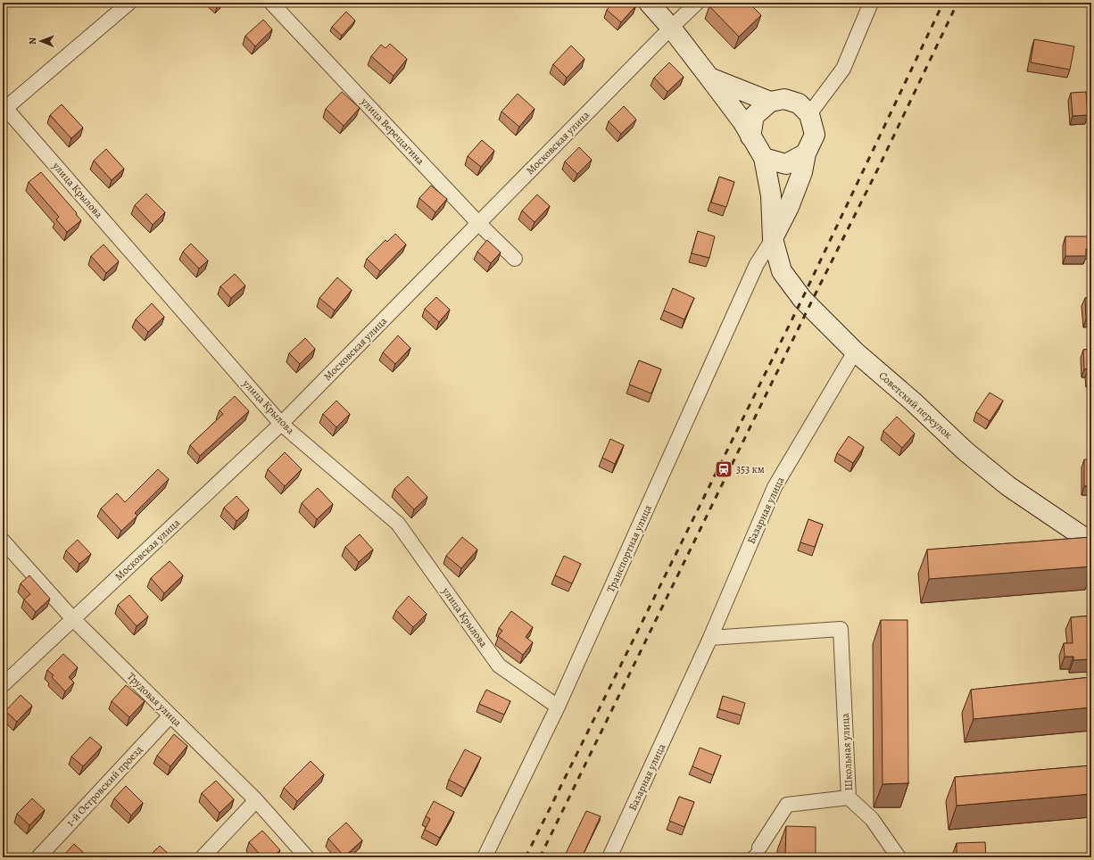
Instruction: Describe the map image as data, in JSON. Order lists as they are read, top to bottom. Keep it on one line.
{"streets":{"main road":["Советский переулок"],"street":["улица Верещагина","Московская улица","улица Крылова","Базарная улица","Транспортная улица","Трудовая улица","Школьная улица","1-й Островский проезд"]},"crossings":[["улица Верещагина","Московская улица"],["Московская улица","улица Крылова"],["Московская улица","Трудовая улица"],["улица Крылова","Транспортная улица"],["Советский переулок","Базарная улица"],["Советский переулок","Транспортная улица"],["Базарная улица","Школьная улица"],["Трудовая улица","1-й Островский проезд"]],"places":{"station":["353 км"]},"north":"left"}
